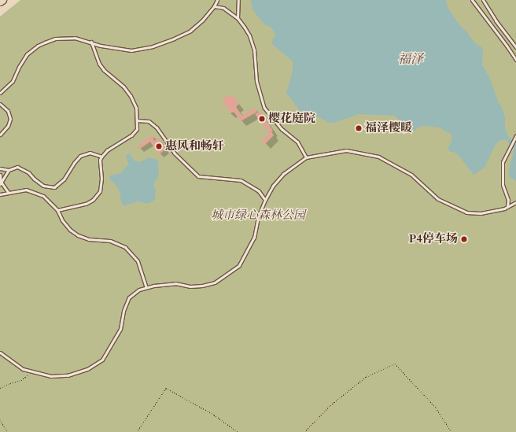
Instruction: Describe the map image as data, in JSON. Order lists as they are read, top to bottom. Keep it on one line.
{"water":["福泽"],"parks":["城市绿心森林公园"],"places":["樱花庭院","福泽樱暖","惠风和畅轩","P4停车场"]}
